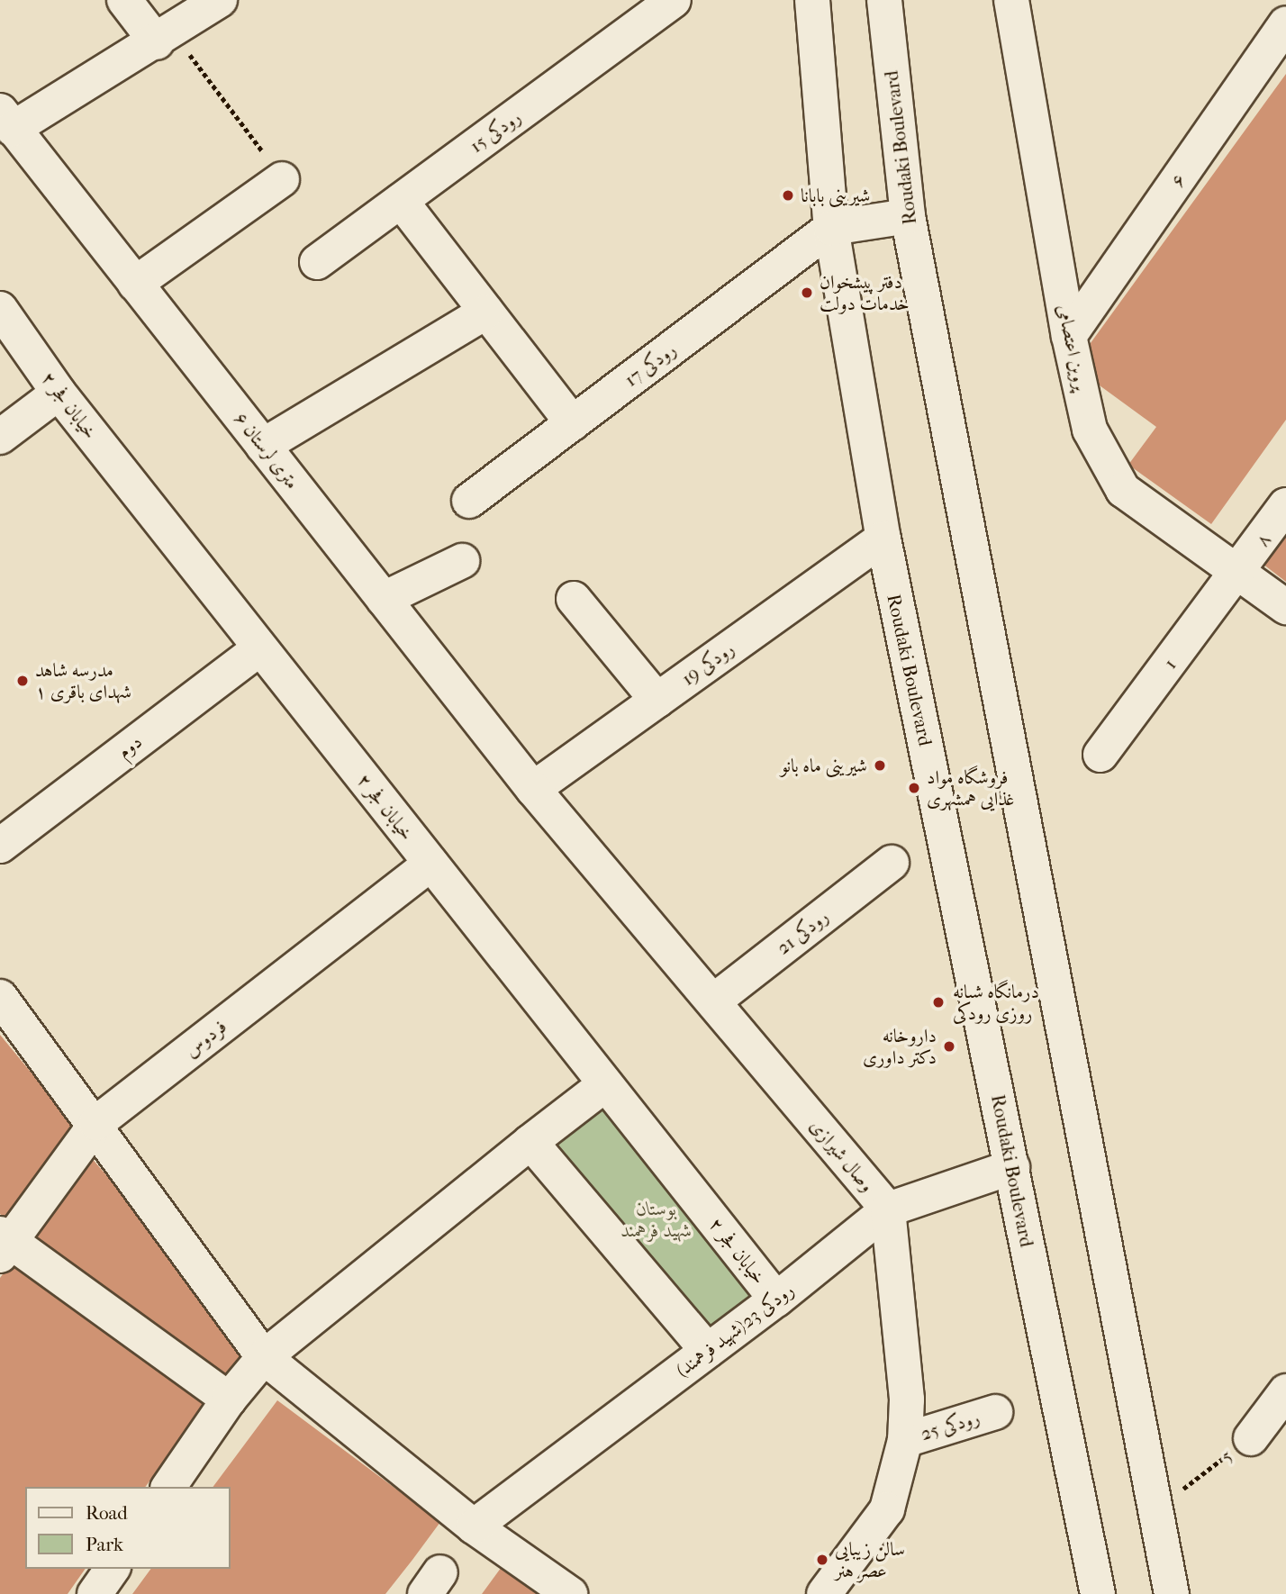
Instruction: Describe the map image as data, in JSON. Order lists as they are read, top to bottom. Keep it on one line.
{"streets":{"street":["رودکی 15","Roudaki Boulevard","۶","پروین اعتصامی","رودکی 17","خیابان فجر ۲","۶ متری لرستان","۸","رودکی 19","1","دوم","رودکی 21","فردوس","وصال شیرازی","رودکی 23(شهید فرهمند)","رودکی 25","5"]},"crossings":[["Roudaki Boulevard","رودکی 17"],["Roudaki Boulevard","رودکی 19"],["Roudaki Boulevard","رودکی 23(شهید فرهمند)"],["Roudaki Boulevard","5"],["۶","پروین اعتصامی"],["پروین اعتصامی","۸"],["پروین اعتصامی","1"],["خیابان فجر ۲","دوم"],["خیابان فجر ۲","فردوس"],["خیابان فجر ۲","رودکی 23(شهید فرهمند)"],["۶ متری لرستان","رودکی 19"],["۶ متری لرستان","وصال شیرازی"],["۸","1"],["رودکی 19","وصال شیرازی"],["رودکی 21","وصال شیرازی"],["وصال شیرازی","رودکی 23(شهید فرهمند)"],["وصال شیرازی","رودکی 25"]],"parks":["بوستان شهید فرهمند"],"places":["شیرینی بابانا","دفتر پیشخوان خدمات دولت","مدرسه شاهد شهدای باقری ۱","شیرینی ماه بانو","فروشگاه مواد غذایی همشهری","درمانگاه شبانه روزی رودکی","داروخانه دکتر داوری","سالن زیبایی عصر هنر"],"legend":["Road","Park"]}
